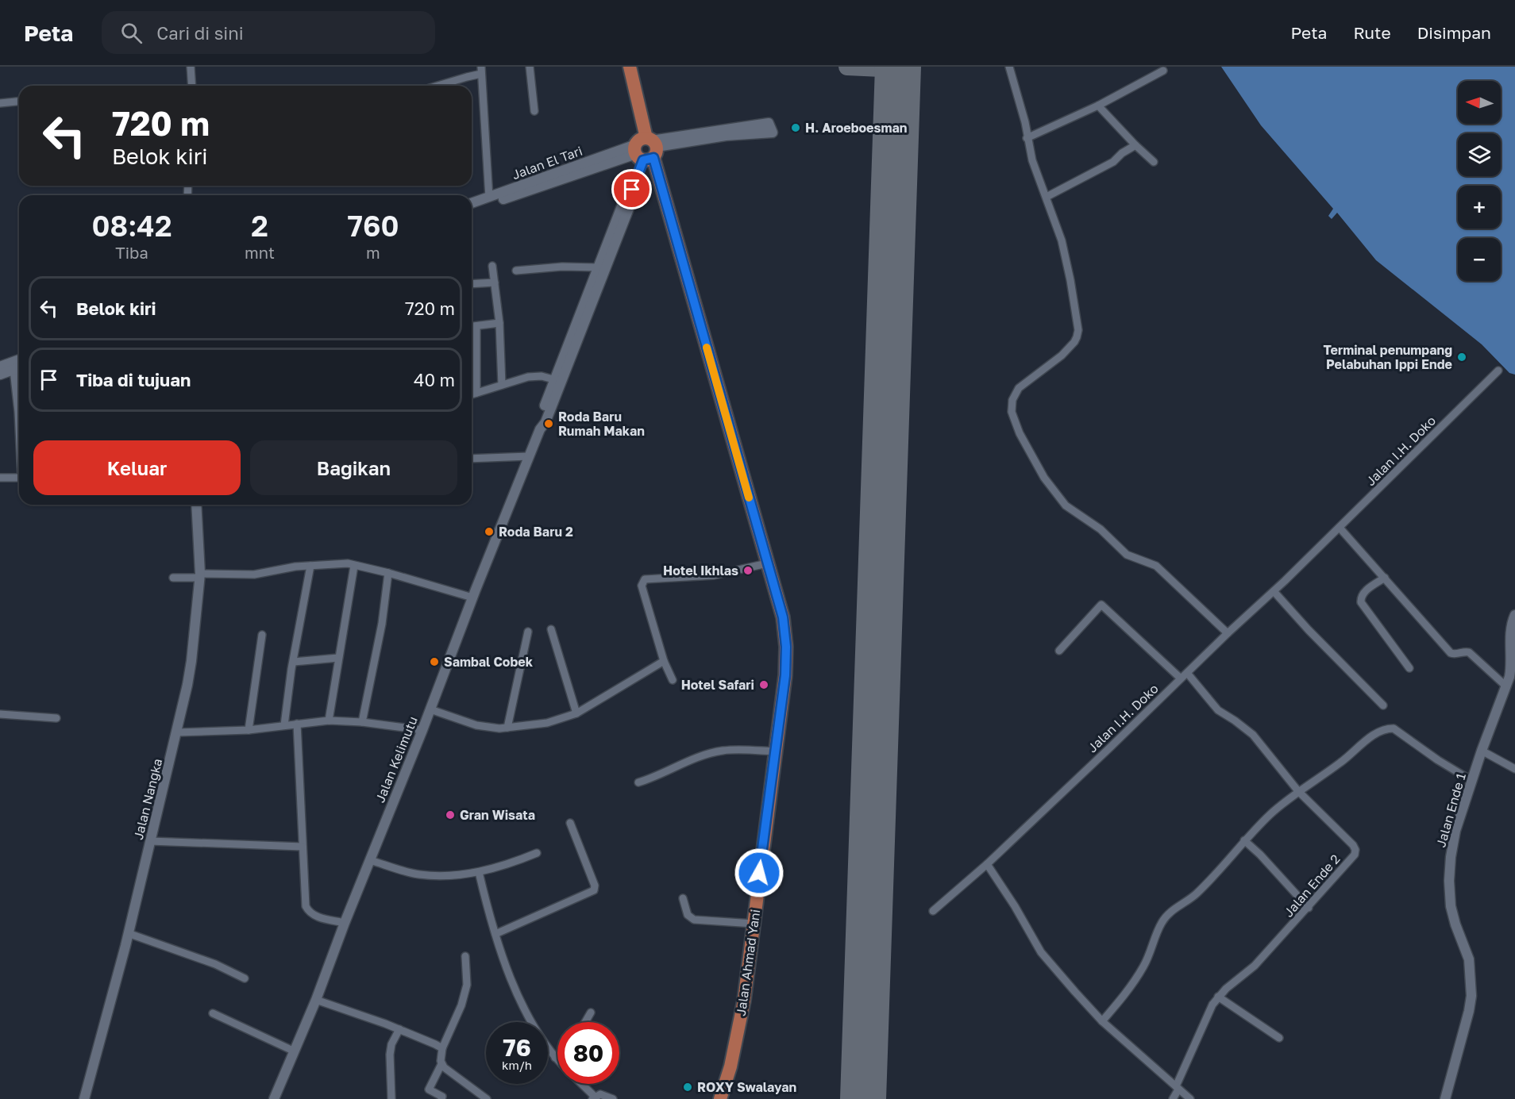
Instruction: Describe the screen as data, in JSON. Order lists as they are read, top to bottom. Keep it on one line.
{"streets":{"highway":["Jalan Ahmad Yani"],"street":["Jalan El Tari","Jalan I.H. Doko","Jalan Kelimutu","Jalan Nangka","Jalan Ende 1","Jalan Ende 2"]},"crossings":[["Jalan El Tari","Jalan Ahmad Yani"],["Jalan I.H. Doko","Jalan Ende 2"]],"places":["H. Aroeboesman","Terminal penumpang Pelabuhan Ippi Ende","Roda Baru Rumah Makan","Roda Baru 2","Hotel Ikhlas","Sambal Cobek","Hotel Safari","Gran Wisata","ROXY Swalayan"],"north":"left","page":{"header":"Peta","search":"Cari di sini","nav":["Peta","Rute","Disimpan"],"map_buttons":["+","−"],"turn":["720 m","Belok kiri"],"eta":["08:42","Tiba","2","mnt","760","m"],"list":[{"name":"Belok kiri","value":"720 m"},{"name":"Tiba di tujuan","value":"40 m"}],"buttons":["Keluar","Bagikan"],"speed":"76 km/h","limit":"80"}}
